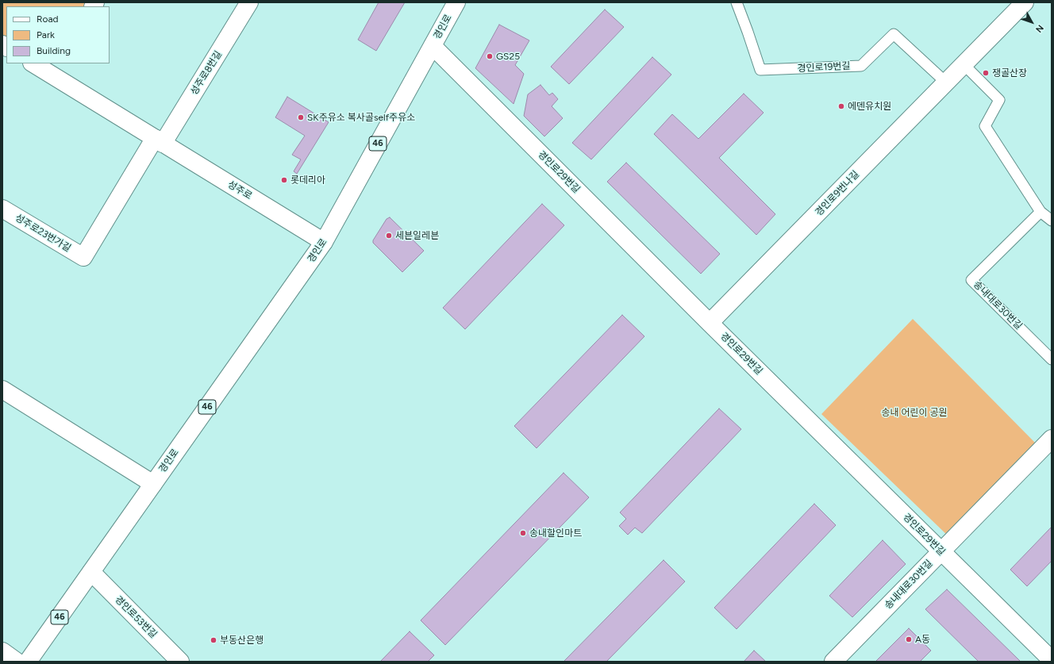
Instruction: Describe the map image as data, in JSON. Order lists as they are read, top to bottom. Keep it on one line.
{"streets":{"street":["경인로","성주로8번길","46","경인로29번길","성주로","경인로9번나길","성주로23번가길","송내대로30번길","경인로53번길"],"lane":["경인로19번길"]},"crossings":[["경인로","경인로29번길"],["경인로","성주로"],["경인로","경인로53번길"],["경인로19번길","경인로9번나길"],["성주로8번길","성주로"],["성주로8번길","성주로23번가길"],["경인로29번길","경인로9번나길"],["경인로29번길","송내대로30번길"],["성주로","성주로23번가길"]],"parks":["송내 어린이 공원"],"places":["GS25","쟁골산장","에덴유치원","SK주유소 복사골self주유소","롯데리아","세븐일레븐","송내할인마트","A동","부동산은행"],"legend":["Road","Park","Building"],"north":"bottom right"}
